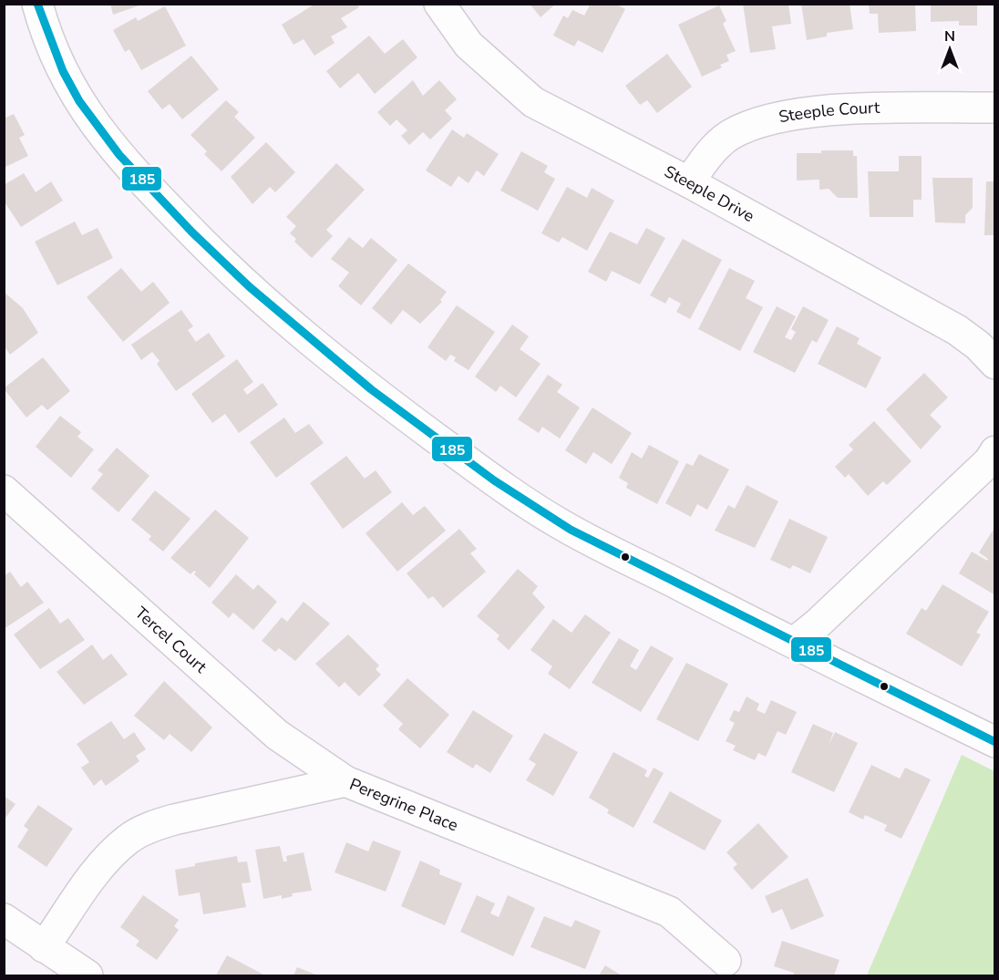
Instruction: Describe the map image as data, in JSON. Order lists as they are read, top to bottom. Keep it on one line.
{"streets":{"street":["Steeple Court","Steeple Drive","Tercel Court","Peregrine Place"]},"crossings":[["Steeple Court","Steeple Drive"],["Tercel Court","Peregrine Place"]],"lines":["transit line 185"],"north":"top"}
